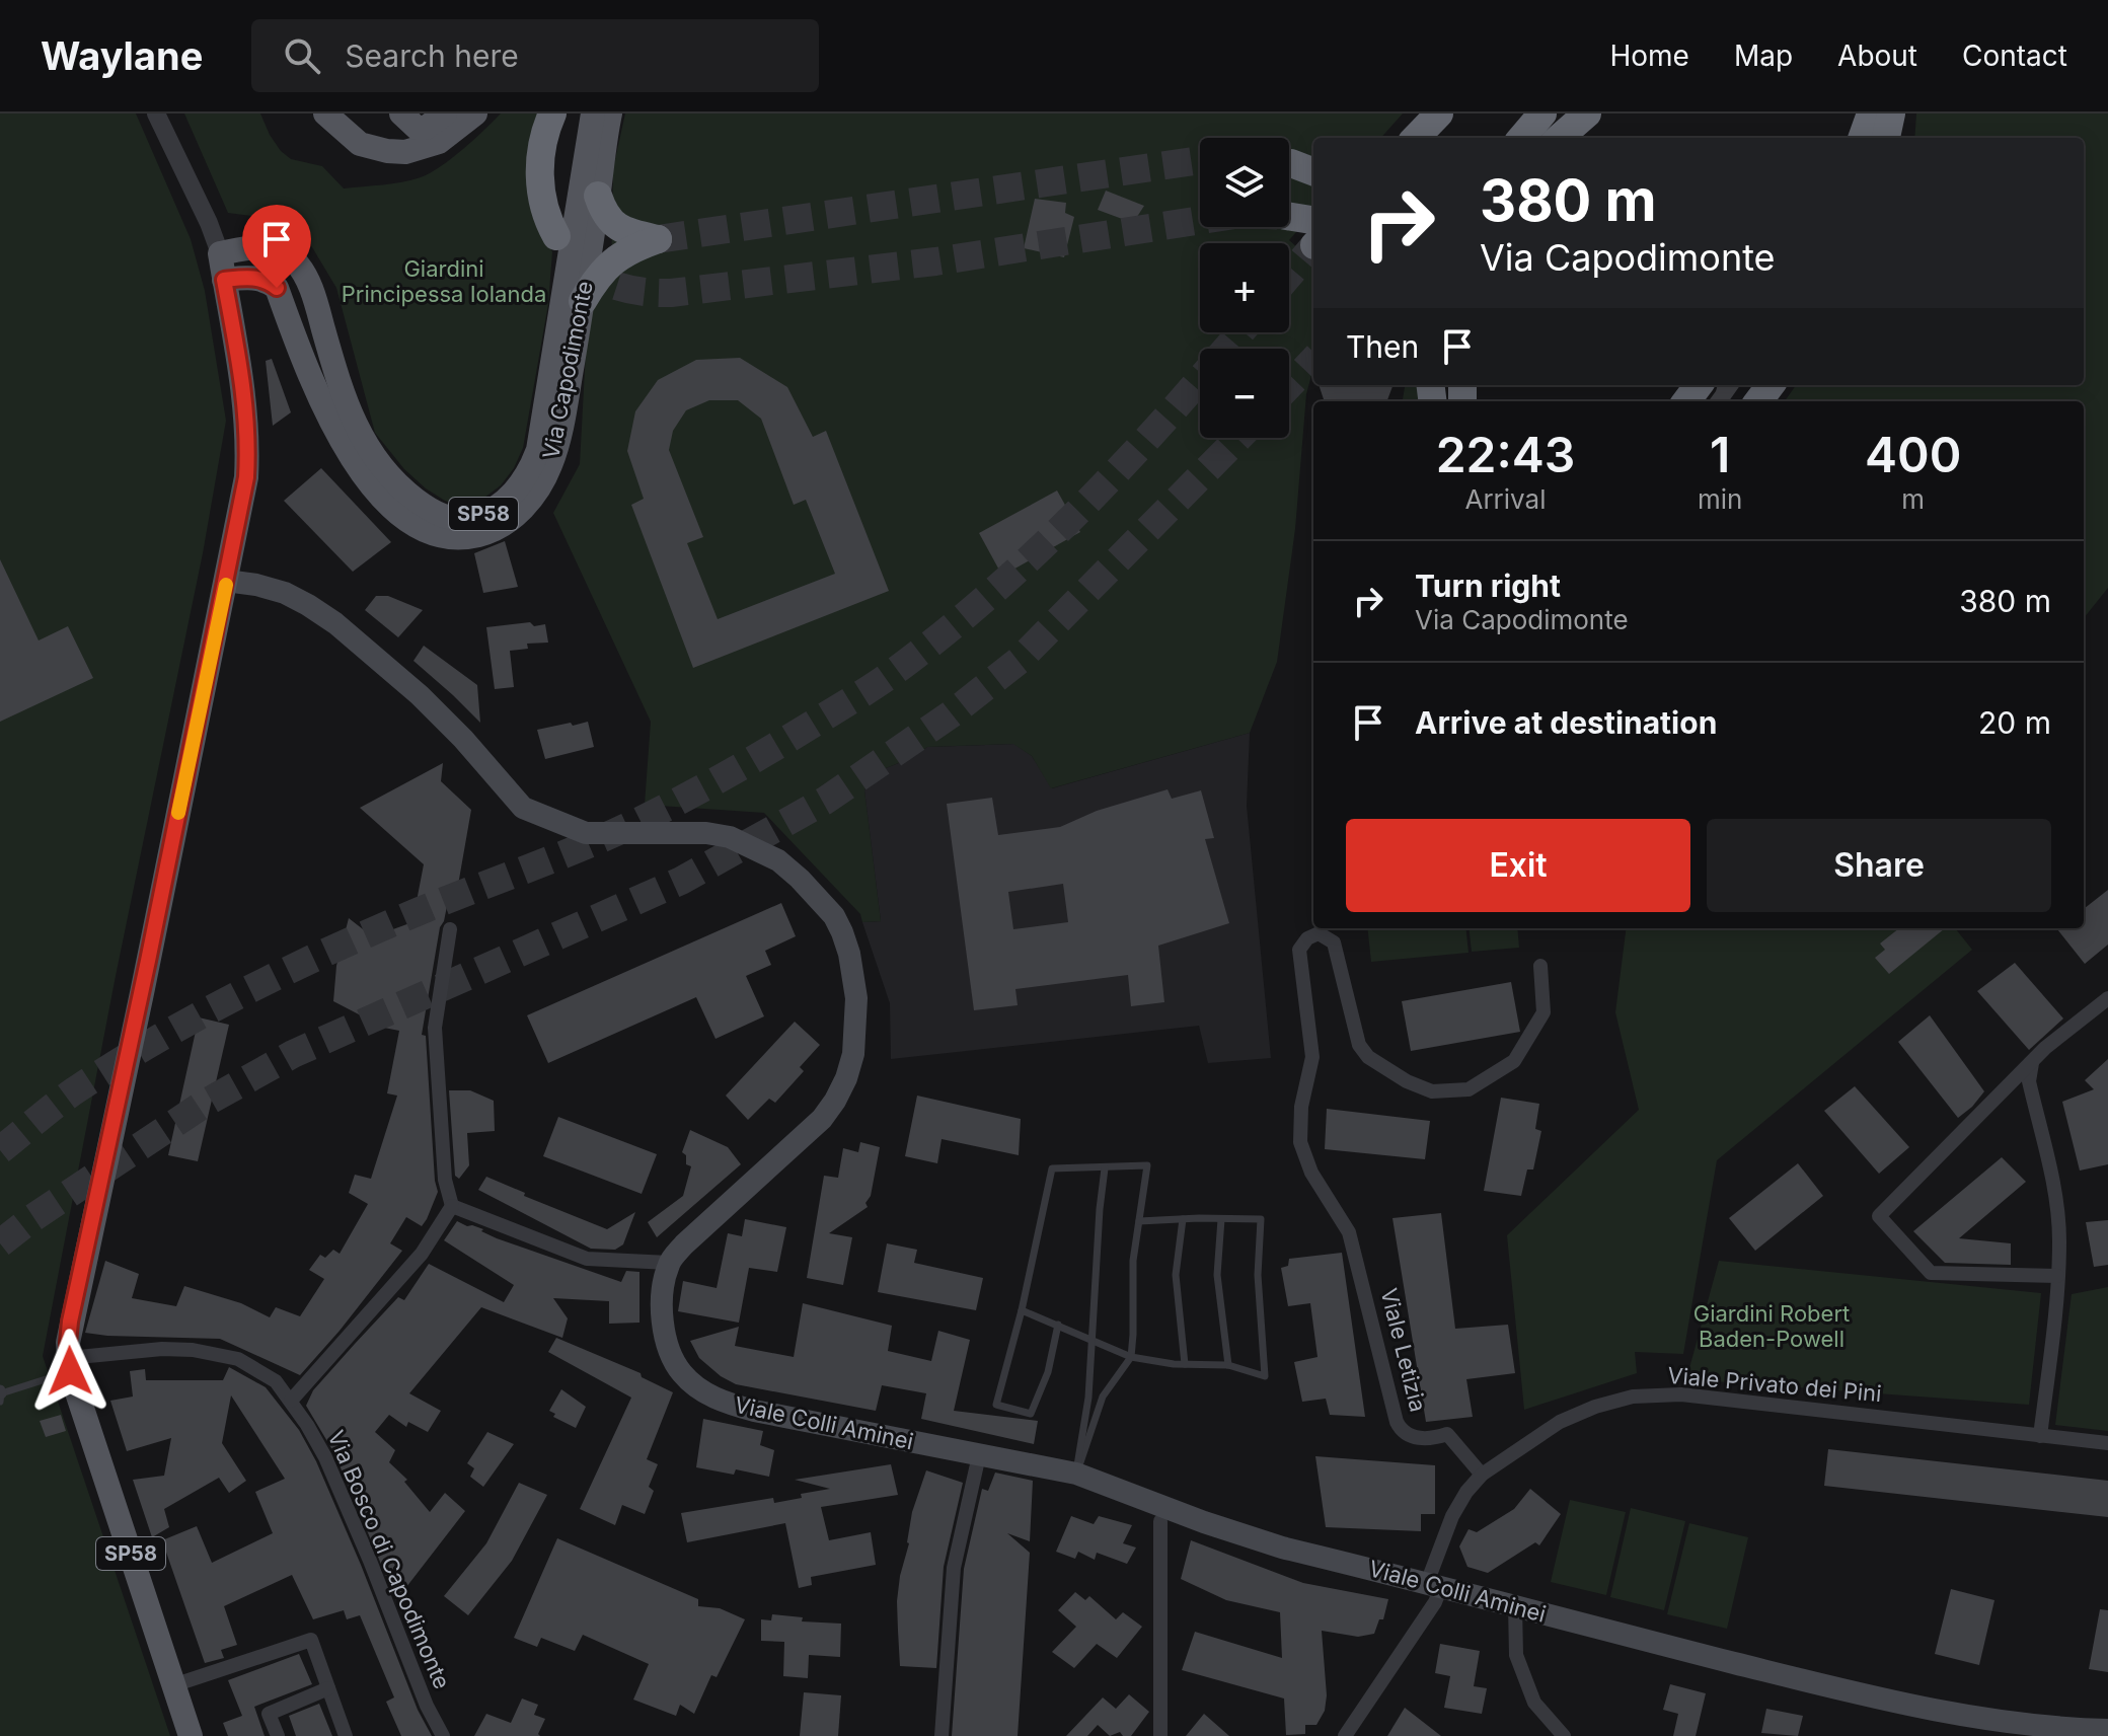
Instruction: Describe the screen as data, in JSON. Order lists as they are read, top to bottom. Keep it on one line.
{"streets":{"main road":["Via Capodimonte","SP58","Viale Colli Aminei"],"street":["Viale Letizia","Viale Privato dei Pini","Via Bosco di Capodimonte"]},"crossings":[["Via Capodimonte","SP58"],["SP58","Via Bosco di Capodimonte"],["Viale Letizia","Viale Privato dei Pini"],["Viale Privato dei Pini","Viale Colli Aminei"]],"parks":["Giardini Principessa Iolanda","Giardini Robert Baden-Powell"],"page":{"header":"Waylane","search":"Search here","nav":["Home","Map","About","Contact"],"map_buttons":["+","−"],"turn":["380 m","Via Capodimonte"],"then":"Then","eta":["22:43","Arrival","1","min","400","m"],"list":[{"name":"Turn right","note":"Via Capodimonte","value":"380 m"},{"name":"Arrive at destination","value":"20 m"}],"buttons":["Exit","Share"]}}
